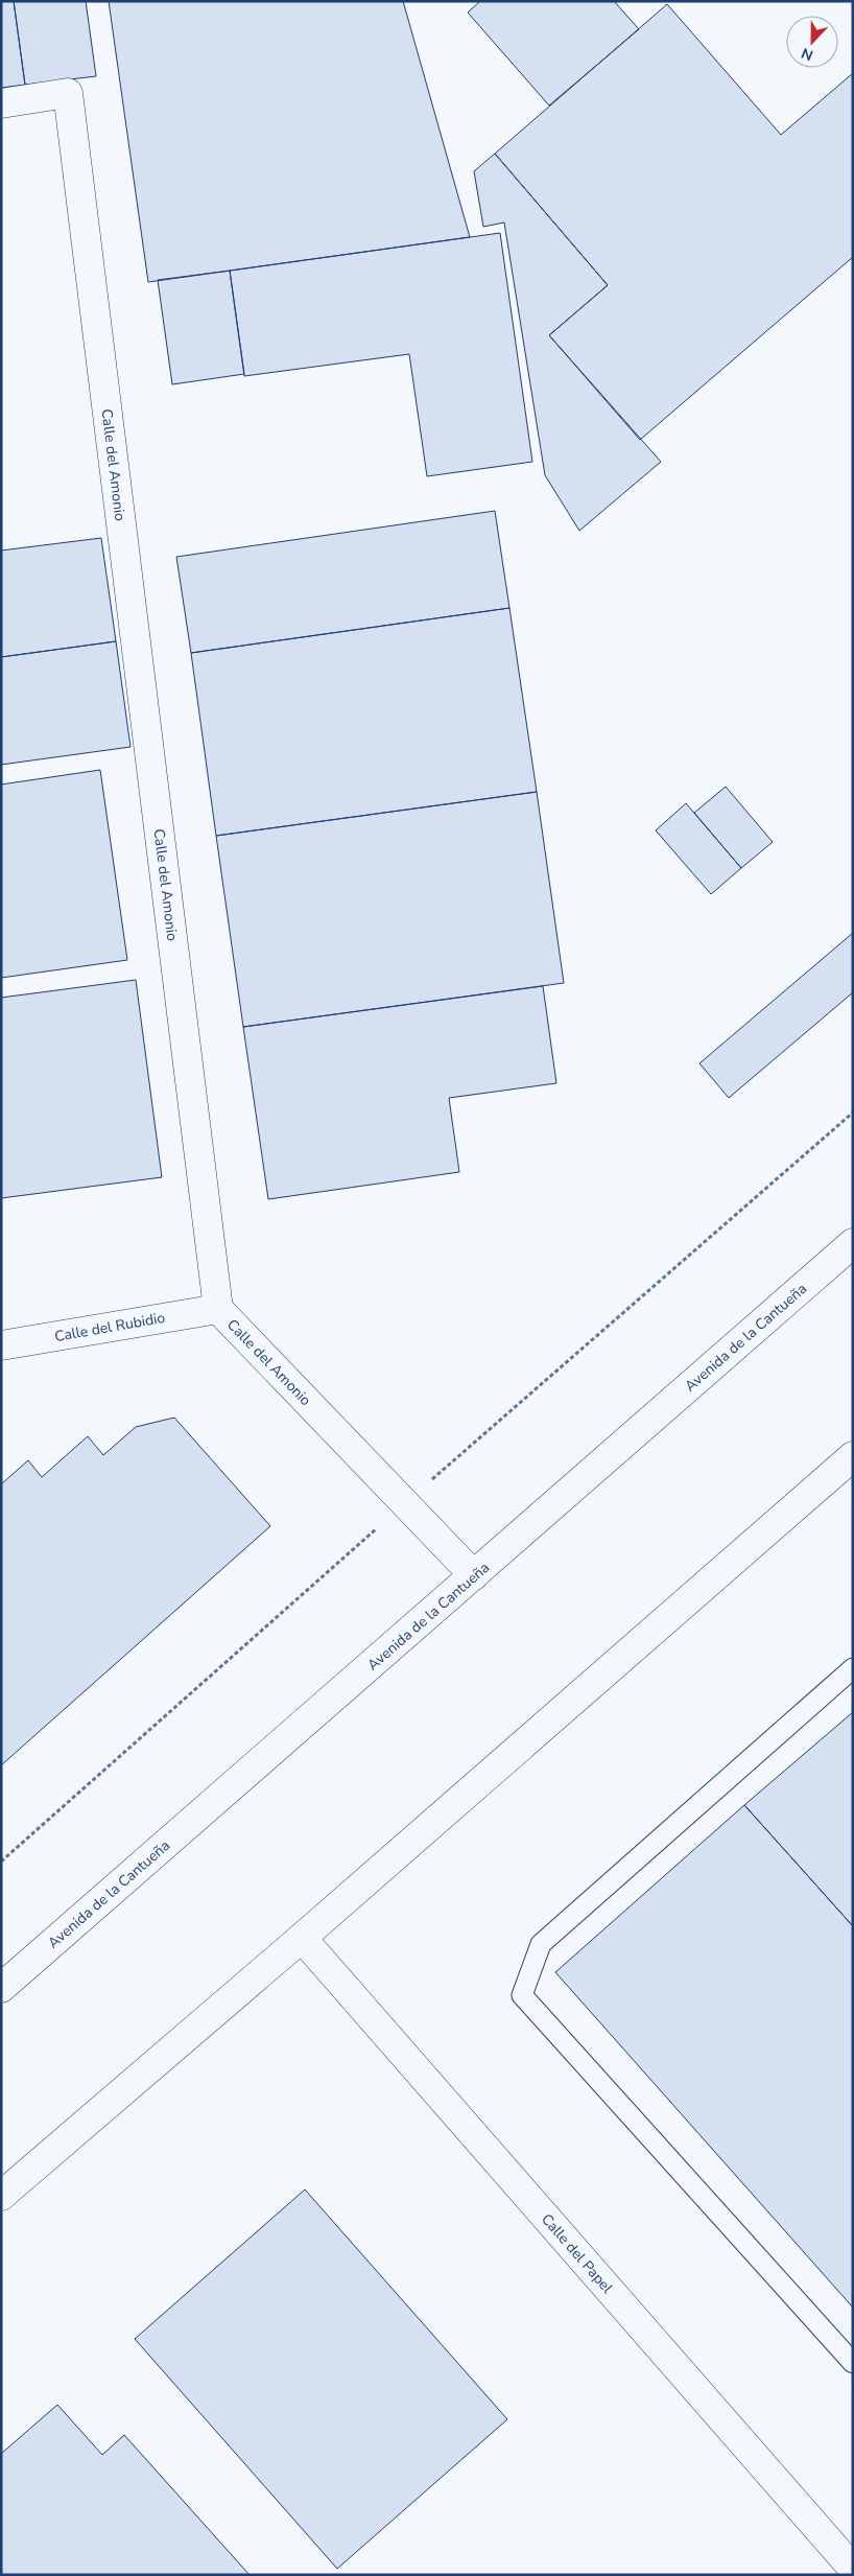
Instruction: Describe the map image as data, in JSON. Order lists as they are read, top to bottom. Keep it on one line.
{"streets":{"street":["Calle del Amonio","Calle del Rubidio","Avenida de la Cantueña","Calle del Papel"]},"crossings":[["Calle del Amonio","Calle del Rubidio"],["Calle del Amonio","Avenida de la Cantueña"]],"north":"bottom"}
